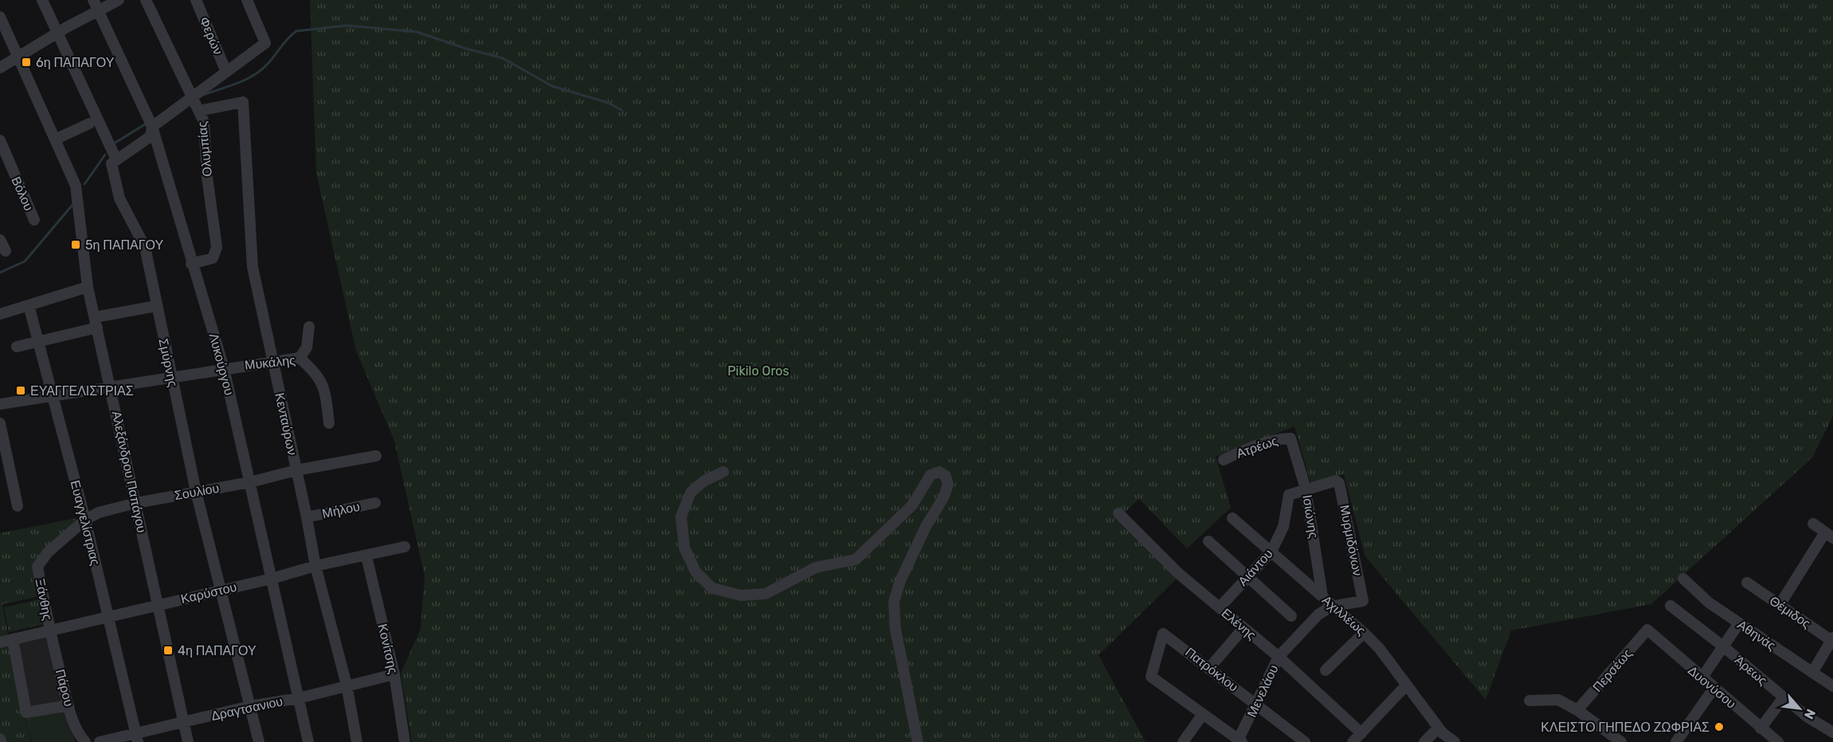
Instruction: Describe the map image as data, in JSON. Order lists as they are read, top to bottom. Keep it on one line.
{"streets":{"street":["Φερών","Ολυμπίας","Βόλου","Σμύρνης","Μυκάλης","Λυκούργου","Κενταύρων","Ατρέως","Αλεξάνδρου Παπάγου","Σουλίου","Μήλου","Ισιώνης","Ευαγγελίστριας","Μυρμιδόνων","Αιάντου","Καρύστου","Ξάνθης","Θέμιδος","Αχιλλέως","Ελένης","Αθηνάς","Κονίτσης","Πατρόκλου","Περσέως","Άρεως","Δυονύσου","Πάρου","Μενελάου","Δραγτσανιου"]},"crossings":[["Ολυμπίας","Λυκούργου"],["Ολυμπίας","Κενταύρων"],["Σμύρνης","Μυκάλης"],["Σμύρνης","Σουλίου"],["Σμύρνης","Καρύστου"],["Σμύρνης","Δραγτσανιου"],["Μυκάλης","Λυκούργου"],["Μυκάλης","Κενταύρων"],["Μυκάλης","Αλεξάνδρου Παπάγου"],["Μυκάλης","Ευαγγελίστριας"],["Λυκούργου","Σουλίου"],["Λυκούργου","Καρύστου"],["Λυκούργου","Δραγτσανιου"],["Κενταύρων","Σουλίου"],["Κενταύρων","Μήλου"],["Κενταύρων","Καρύστου"],["Κενταύρων","Δραγτσανιου"],["Ατρέως","Ισιώνης"],["Αλεξάνδρου Παπάγου","Σουλίου"],["Αλεξάνδρου Παπάγου","Καρύστου"],["Αλεξάνδρου Παπάγου","Δραγτσανιου"],["Σουλίου","Ευαγγελίστριας"],["Σουλίου","Ξάνθης"],["Ισιώνης","Μυρμιδόνων"],["Ισιώνης","Αιάντου"],["Ισιώνης","Αχιλλέως"],["Ευαγγελίστριας","Καρύστου"],["Ευαγγελίστριας","Δραγτσανιου"],["Μυρμιδόνων","Αιάντου"],["Μυρμιδόνων","Αχιλλέως"],["Μυρμιδόνων","Μενελάου"],["Αιάντου","Αχιλλέως"],["Αιάντου","Ελένης"],["Καρύστου","Ξάνθης"],["Καρύστου","Κονίτσης"],["Καρύστου","Πάρου"],["Ξάνθης","Πάρου"],["Αχιλλέως","Μενελάου"],["Ελένης","Μενελάου"],["Κονίτσης","Δραγτσανιου"],["Πατρόκλου","Μενελάου"],["Περσέως","Δυονύσου"]],"parks":["Pikilo Oros"],"places":{"transit":["6η ΠΑΠΑΓΟΥ","5η ΠΑΠΑΓΟΥ","ΕΥΑΓΓΕΛΙΣΤΡΙΑΣ","4η ΠΑΠΑΓΟΥ"],"other":["ΚΛΕΙΣΤΟ ΓΗΠΕΔΟ ΖΩΦΡΙΑΣ"]},"north":"bottom right"}
